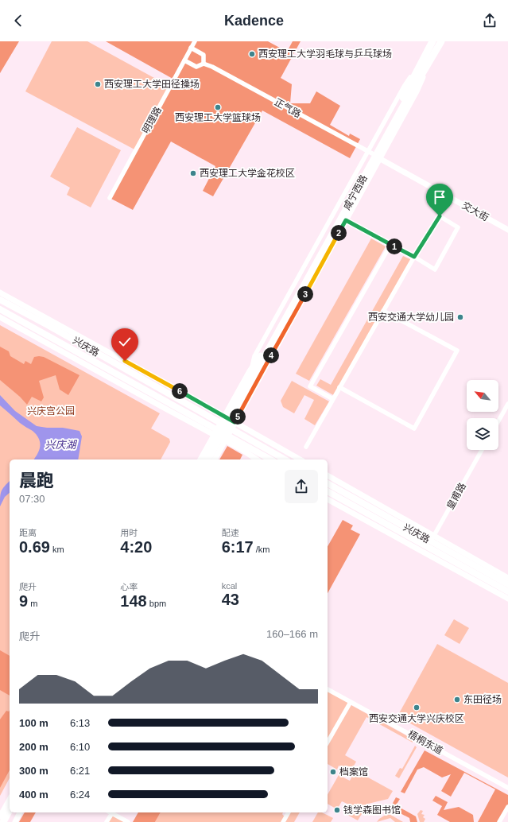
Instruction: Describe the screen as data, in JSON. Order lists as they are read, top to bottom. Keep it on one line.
{"streets":{"main road":["咸宁西路","兴庆路"],"street":["正气路","明理路","交大街","皇甫路","梧桐东道"]},"crossings":[["正气路","咸宁西路"],["正气路","交大街"],["咸宁西路","交大街"],["咸宁西路","兴庆路"],["兴庆路","皇甫路"]],"water":["兴庆湖"],"parks":["兴庆宫公园"],"places":["西安理工大学羽毛球与乒乓球场","西安理工大学田径操场","西安理工大学篮球场","西安理工大学金花校区","西安交通大学幼儿园","东田径场","西安交通大学兴庆校区","档案馆","钱学森图书馆"],"north":"top left","page":{"header":"Kadence","pins":["2","1","3","4","6","5"],"heading":["晨跑","07:30"],"stats":[["距离","0.69 km"],["用时","4:20"],["配速","6:17 /km"],["爬升","9 m"],["心率","148 bpm"],["kcal","43"]],"chart":["爬升","160–166 m"],"list":[{"name":"100 m","note":"6:13"},{"name":"200 m","note":"6:10"},{"name":"300 m","note":"6:21"},{"name":"400 m","note":"6:24"}]}}
